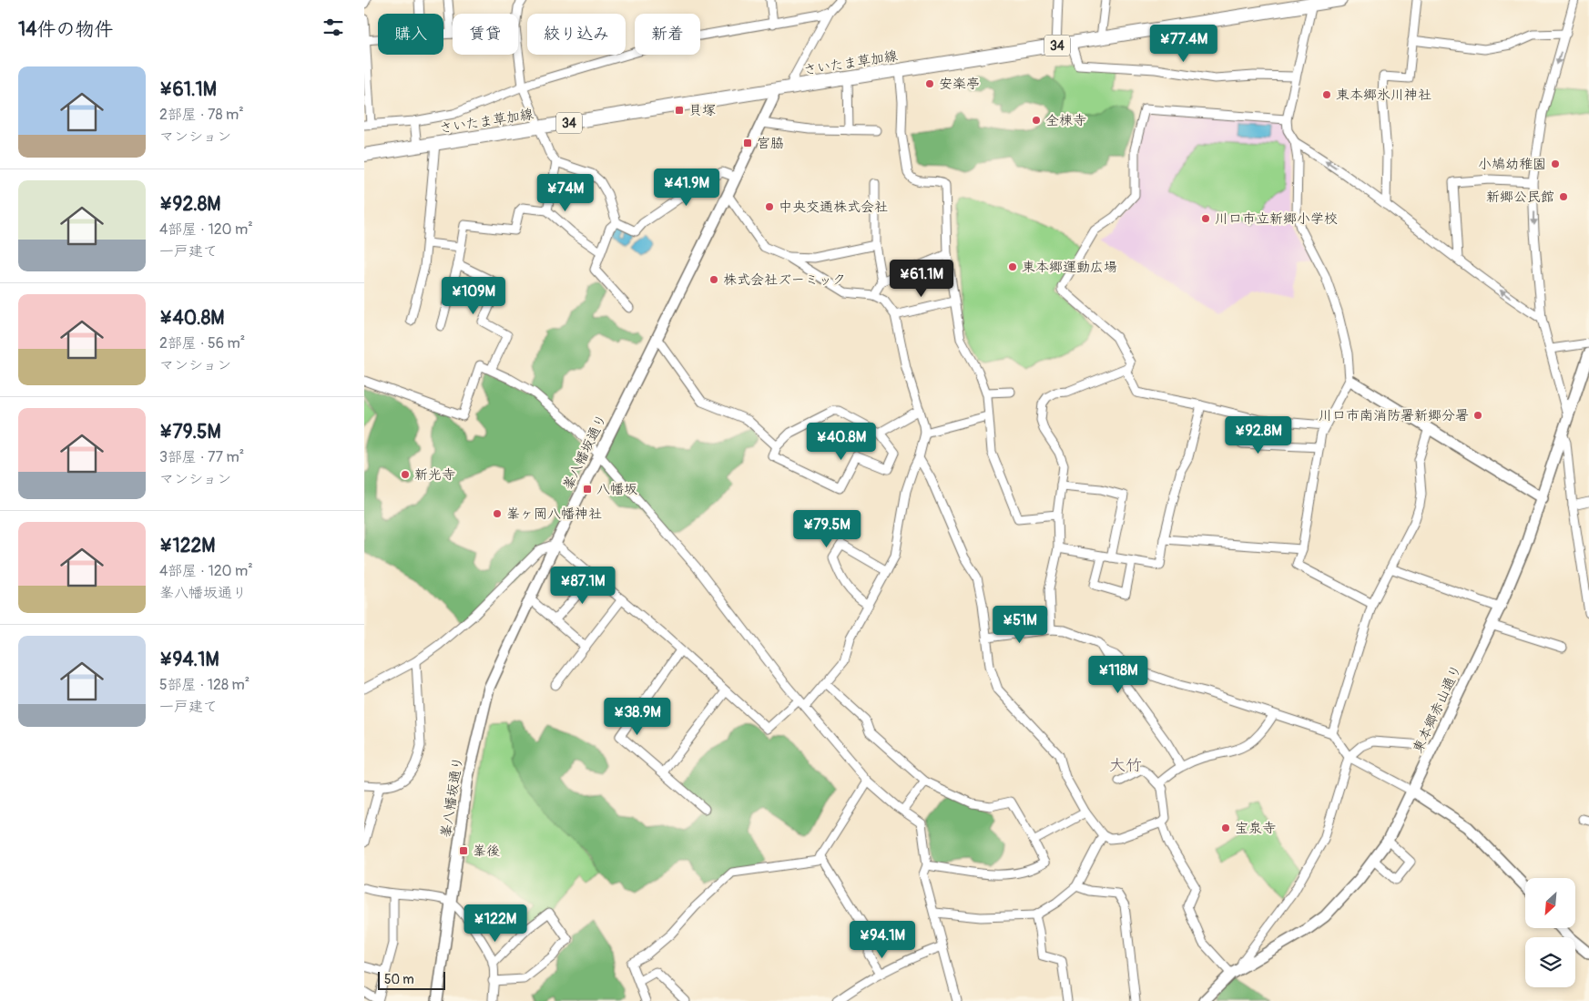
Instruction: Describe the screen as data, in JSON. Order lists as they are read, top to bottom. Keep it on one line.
{"streets":{"main road":["34","さいたま草加線"],"street":["峯八幡坂通り","東本郷赤山通り"]},"crossings":[["さいたま草加線","峯八幡坂通り"]],"districts":["大竹"],"places":{"other":["安楽亭","東本郷氷川神社","全棟寺","小鳩幼稚園","新郷公民館","中央交通株式会社","川口市立新郷小学校","東本郷運動広場","株式会社ズーミック","川口市南消防署新郷分署","新光寺","峯ヶ岡八幡神社","宝泉寺"],"transit":["貝塚","宮脇","八幡坂","峯後"]},"scale_bar":"50 m","north":"bottom left","page":{"heading":"14件の物件","chip":["購入","賃貸","絞り込み","新着"],"price":["¥77.4M","¥41.9M","¥74M","¥61.1M","¥109M","¥92.8M","¥40.8M","¥79.5M","¥87.1M","¥51M","¥118M","¥38.9M","¥122M","¥94.1M"],"list":[{"name":"¥61.1M","note":"2部屋 · 78 m² · マンション"},{"name":"¥92.8M","note":"4部屋 · 120 m² · 一戸建て"},{"name":"¥40.8M","note":"2部屋 · 56 m² · マンション"},{"name":"¥79.5M","note":"3部屋 · 77 m² · マンション"},{"name":"¥122M","note":"4部屋 · 120 m² · 峯八幡坂通り"},{"name":"¥94.1M","note":"5部屋 · 128 m² · 一戸建て"}],"scale":"50 m"}}
